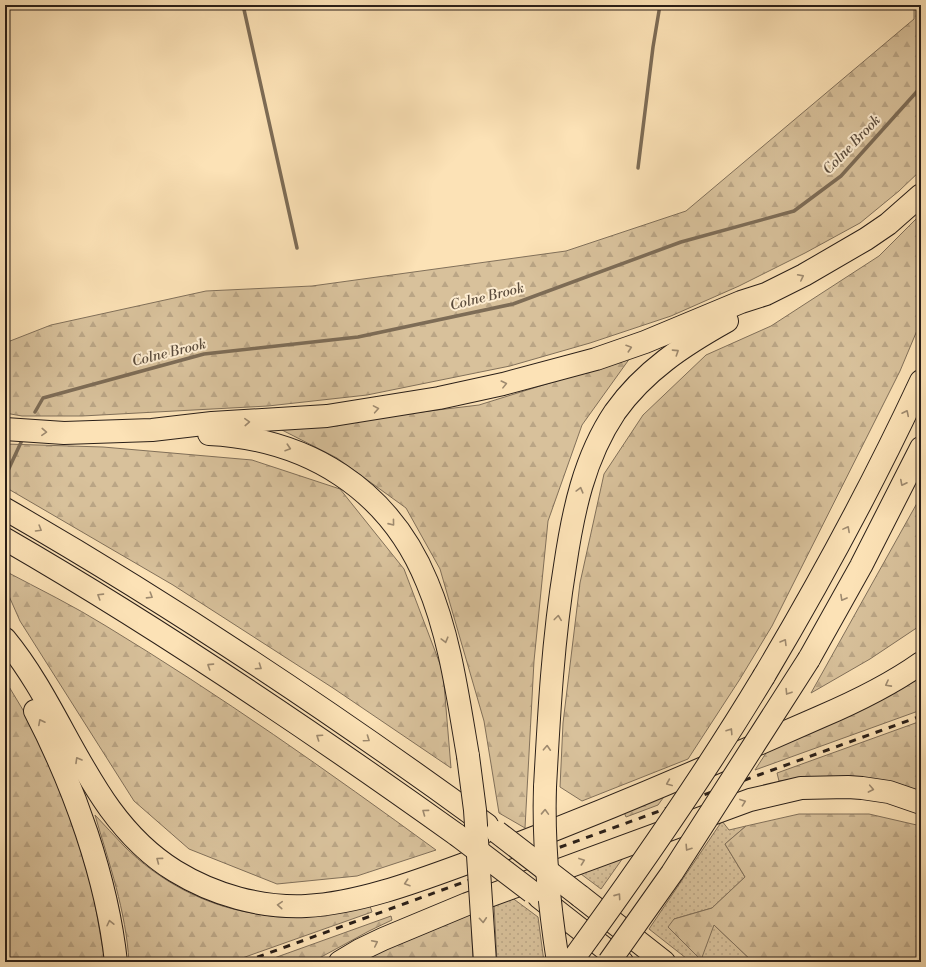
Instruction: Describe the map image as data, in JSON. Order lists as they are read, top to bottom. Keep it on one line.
{"water":["Colne Brook"]}
